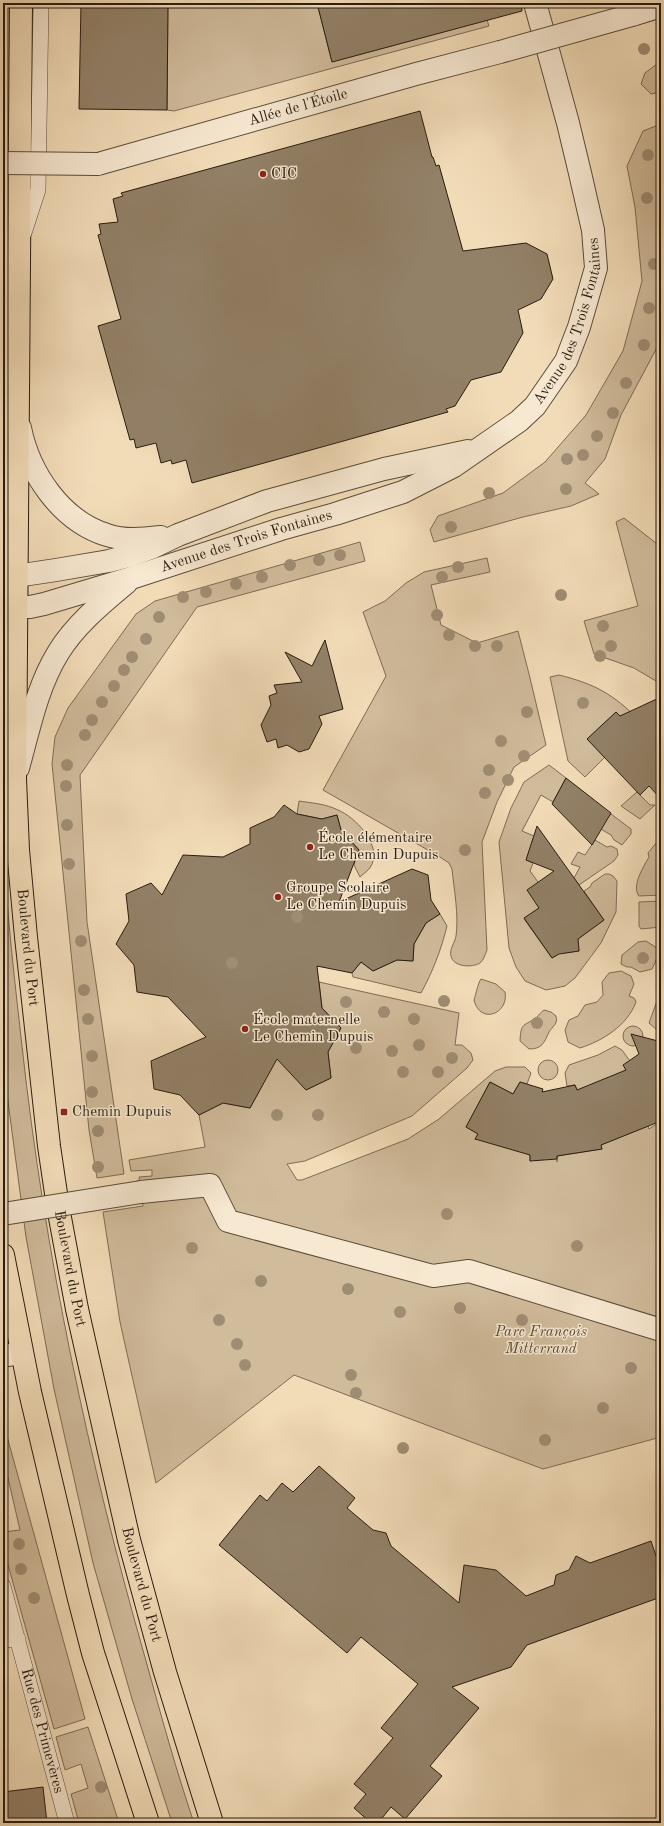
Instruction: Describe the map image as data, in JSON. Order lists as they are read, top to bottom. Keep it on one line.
{"streets":{"main road":["Boulevard du Port"],"street":["Allée de l'Étoile","Avenue des Trois Fontaines"],"lane":["Rue des Primevères"]},"crossings":[["Avenue des Trois Fontaines","Boulevard du Port"]],"parks":["Parc François Mitterrand"],"places":{"other":["CIC","École élémentaire Le Chemin Dupuis","Groupe Scolaire Le Chemin Dupuis","École maternelle Le Chemin Dupuis"],"transit":["Chemin Dupuis"]}}
